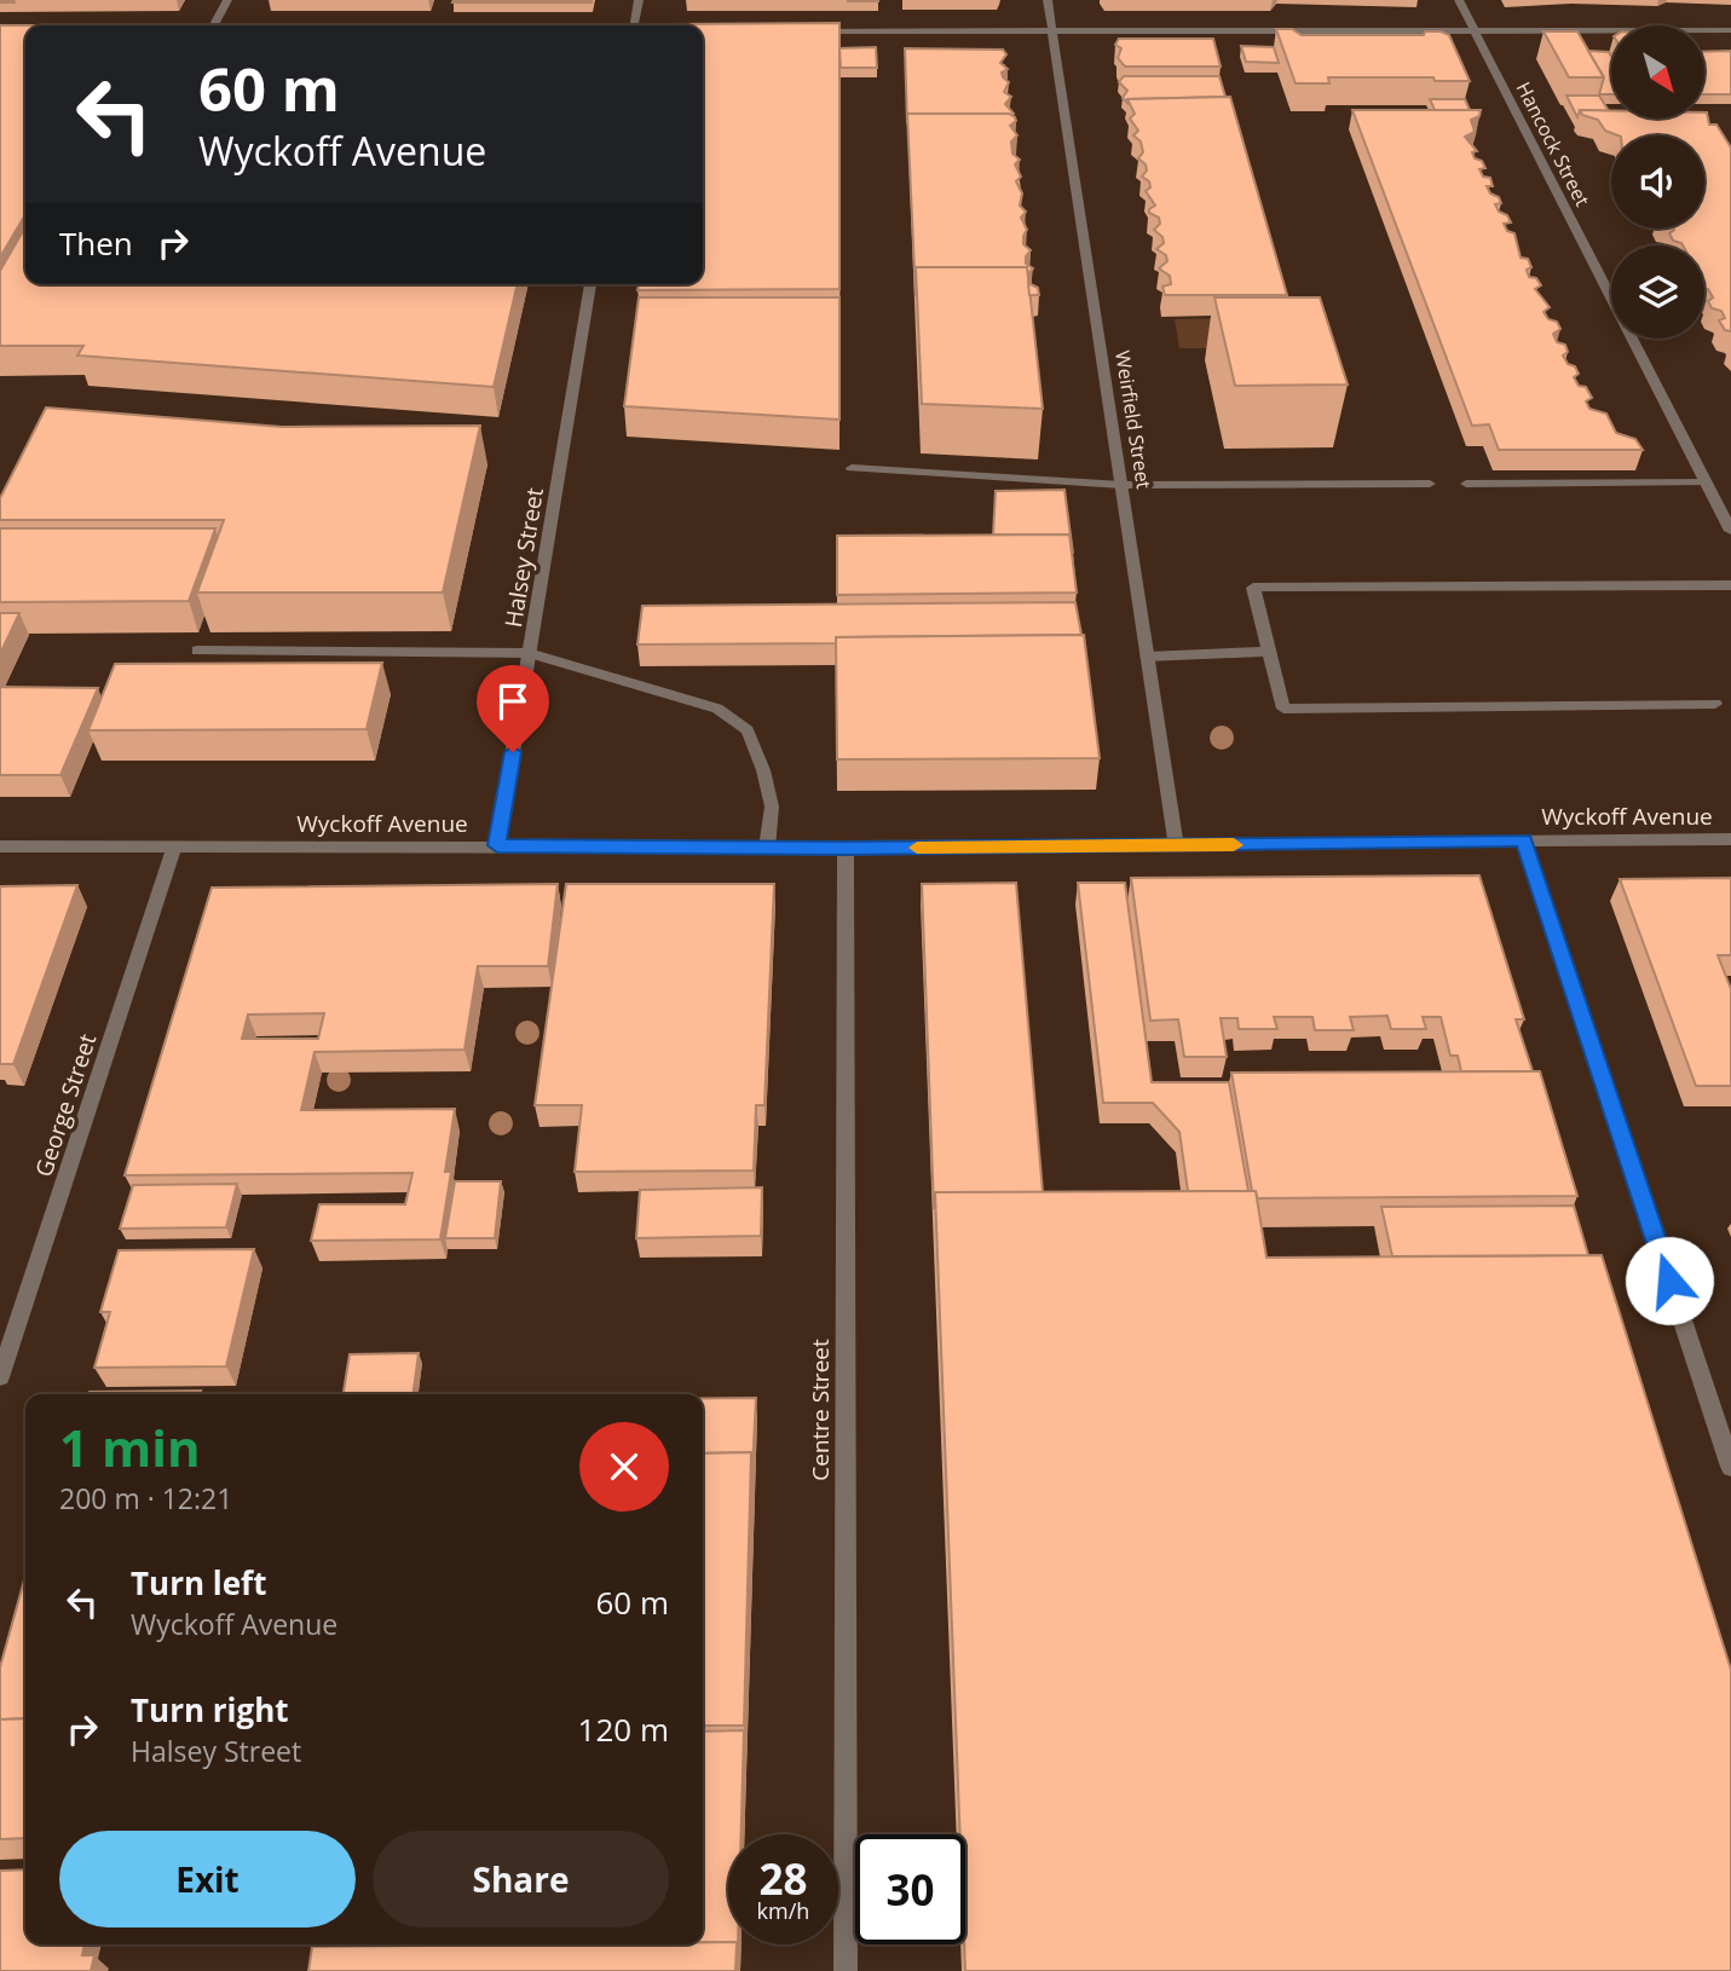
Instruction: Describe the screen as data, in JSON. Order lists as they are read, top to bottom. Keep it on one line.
{"streets":{"street":["Hancock Street","Weirfield Street","Halsey Street","Wyckoff Avenue","George Street","Centre Street"]},"crossings":[["Weirfield Street","Wyckoff Avenue"],["Halsey Street","Wyckoff Avenue"],["Wyckoff Avenue","George Street"],["Wyckoff Avenue","Centre Street"]],"north":"bottom right","page":{"turn":["60 m","Wyckoff Avenue"],"then":"Then","heading":["1 min","200 m · 12:21"],"list":[{"name":"Turn left","note":"Wyckoff Avenue","value":"60 m"},{"name":"Turn right","note":"Halsey Street","value":"120 m"}],"buttons":["Exit","Share"],"speed":"28 km/h","limit":"30"}}
